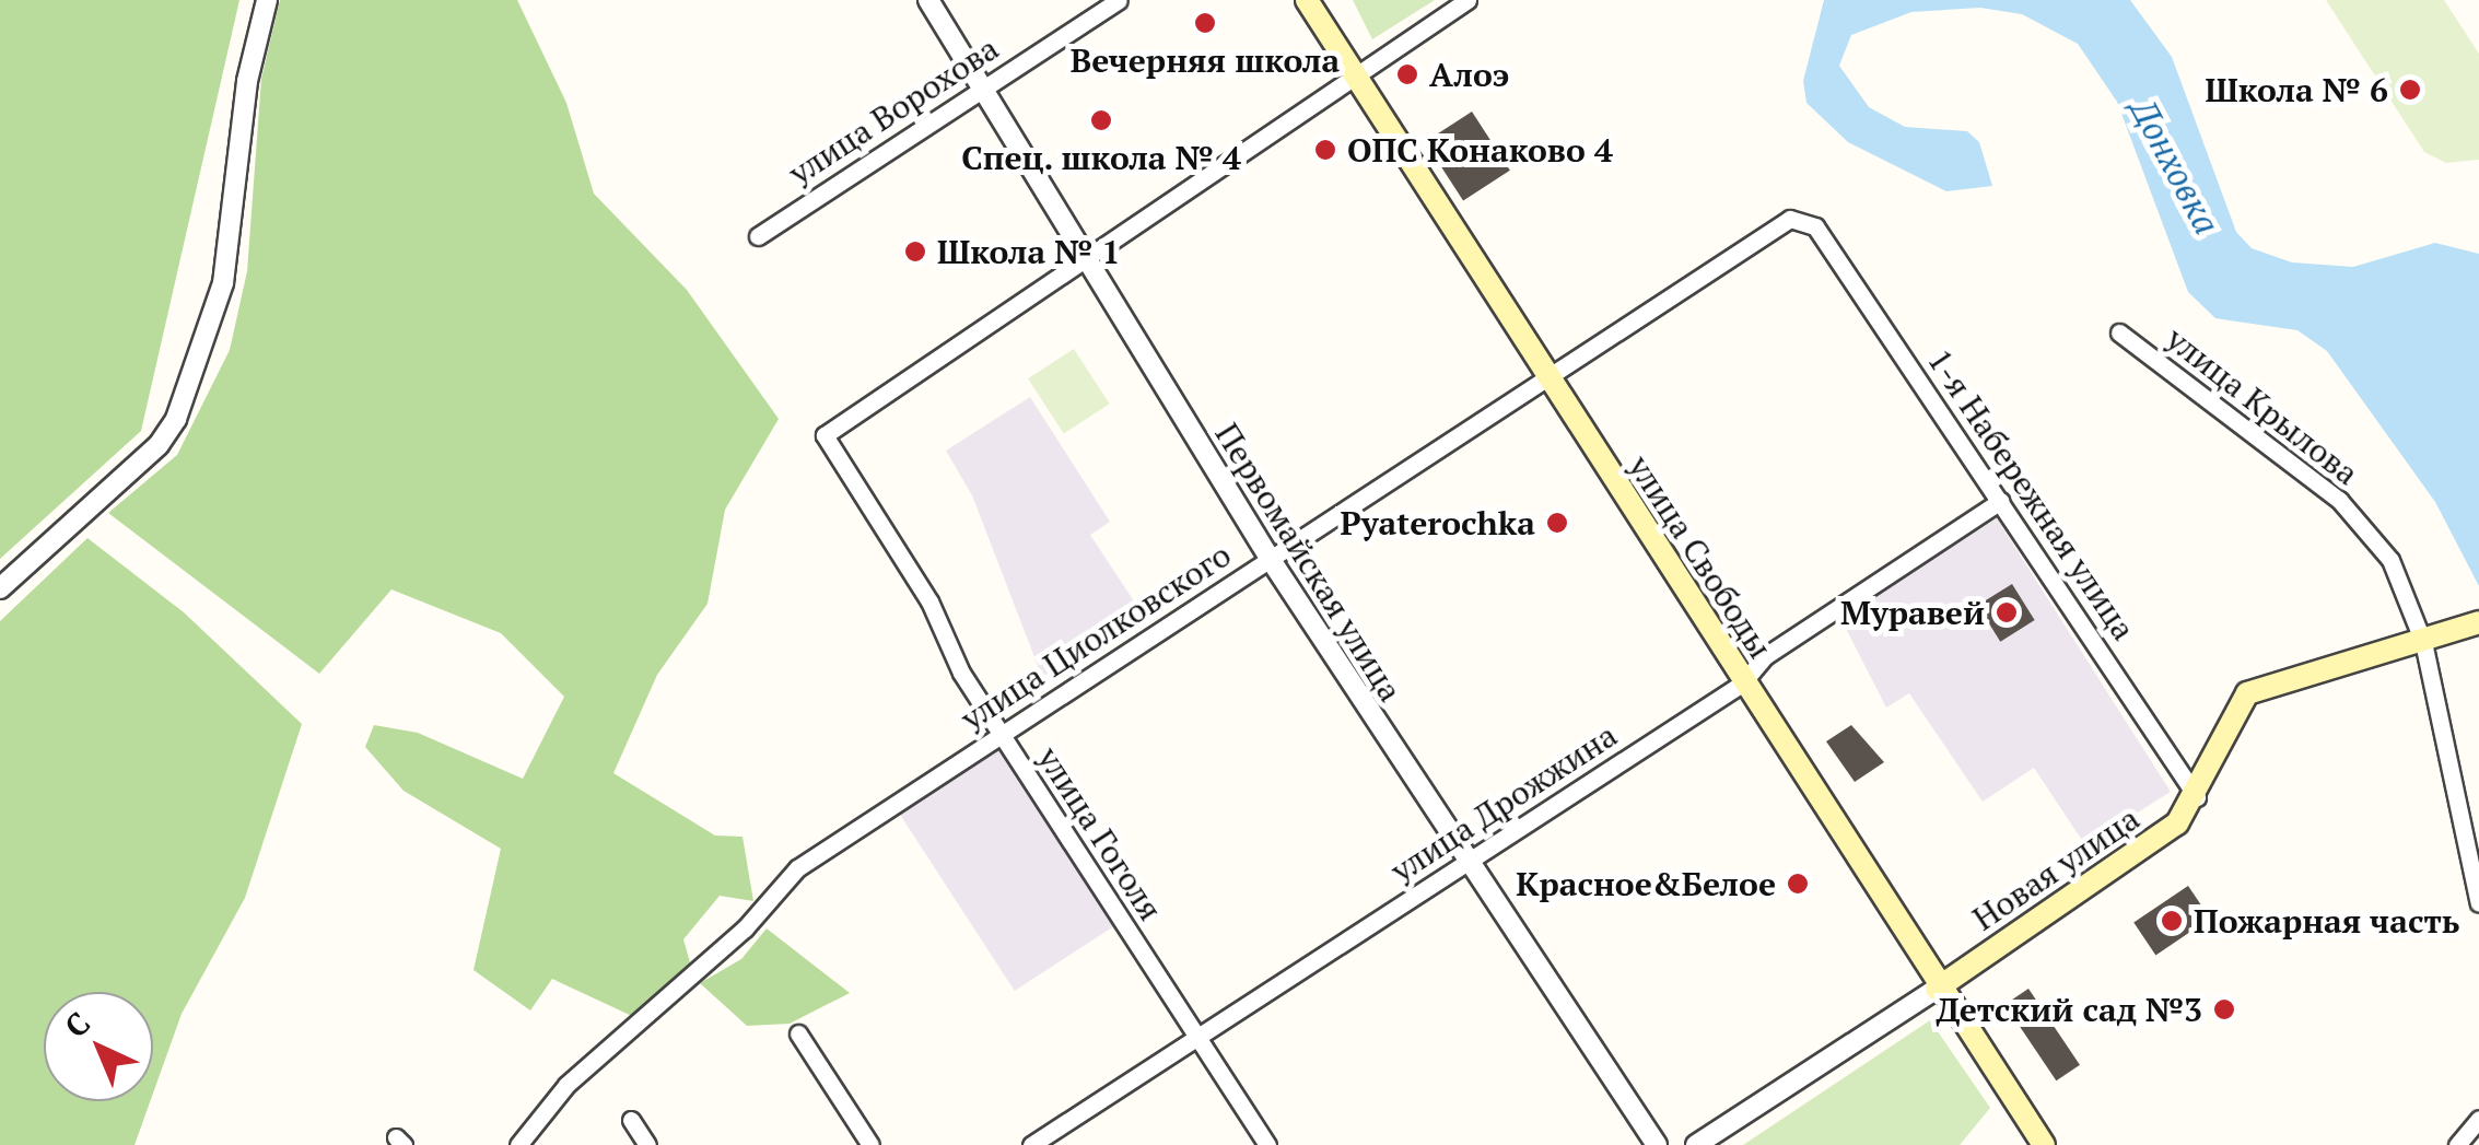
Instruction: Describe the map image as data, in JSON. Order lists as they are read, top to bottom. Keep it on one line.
{"streets":{"main road":["улица Свободы","Новая улица"],"street":["улица Ворохова","улица Крылова","1-я Набережная улица","Первомайская улица","улица Циолковского","улица Дрожжина","улица Гоголя"]},"crossings":[["улица Ворохова","Первомайская улица"],["улица Крылова","Новая улица"],["1-я Набережная улица","улица Циолковского"],["1-я Набережная улица","улица Дрожжина"],["1-я Набережная улица","Новая улица"],["улица Свободы","улица Циолковского"],["улица Свободы","улица Дрожжина"],["улица Свободы","Новая улица"],["Первомайская улица","улица Циолковского"],["Первомайская улица","улица Дрожжина"],["Первомайская улица","улица Гоголя"],["улица Циолковского","улица Гоголя"],["улица Дрожжина","улица Гоголя"]],"water":["Донховка"],"places":["Вечерняя школа","Алоэ","Школа № 6","Спец. школа № 4","ОПС Конаково 4","Школа № 1","Pyaterochka","Муравей","Красное&Белое","Пожарная часть","Детский сад №3"],"north":"top left"}
